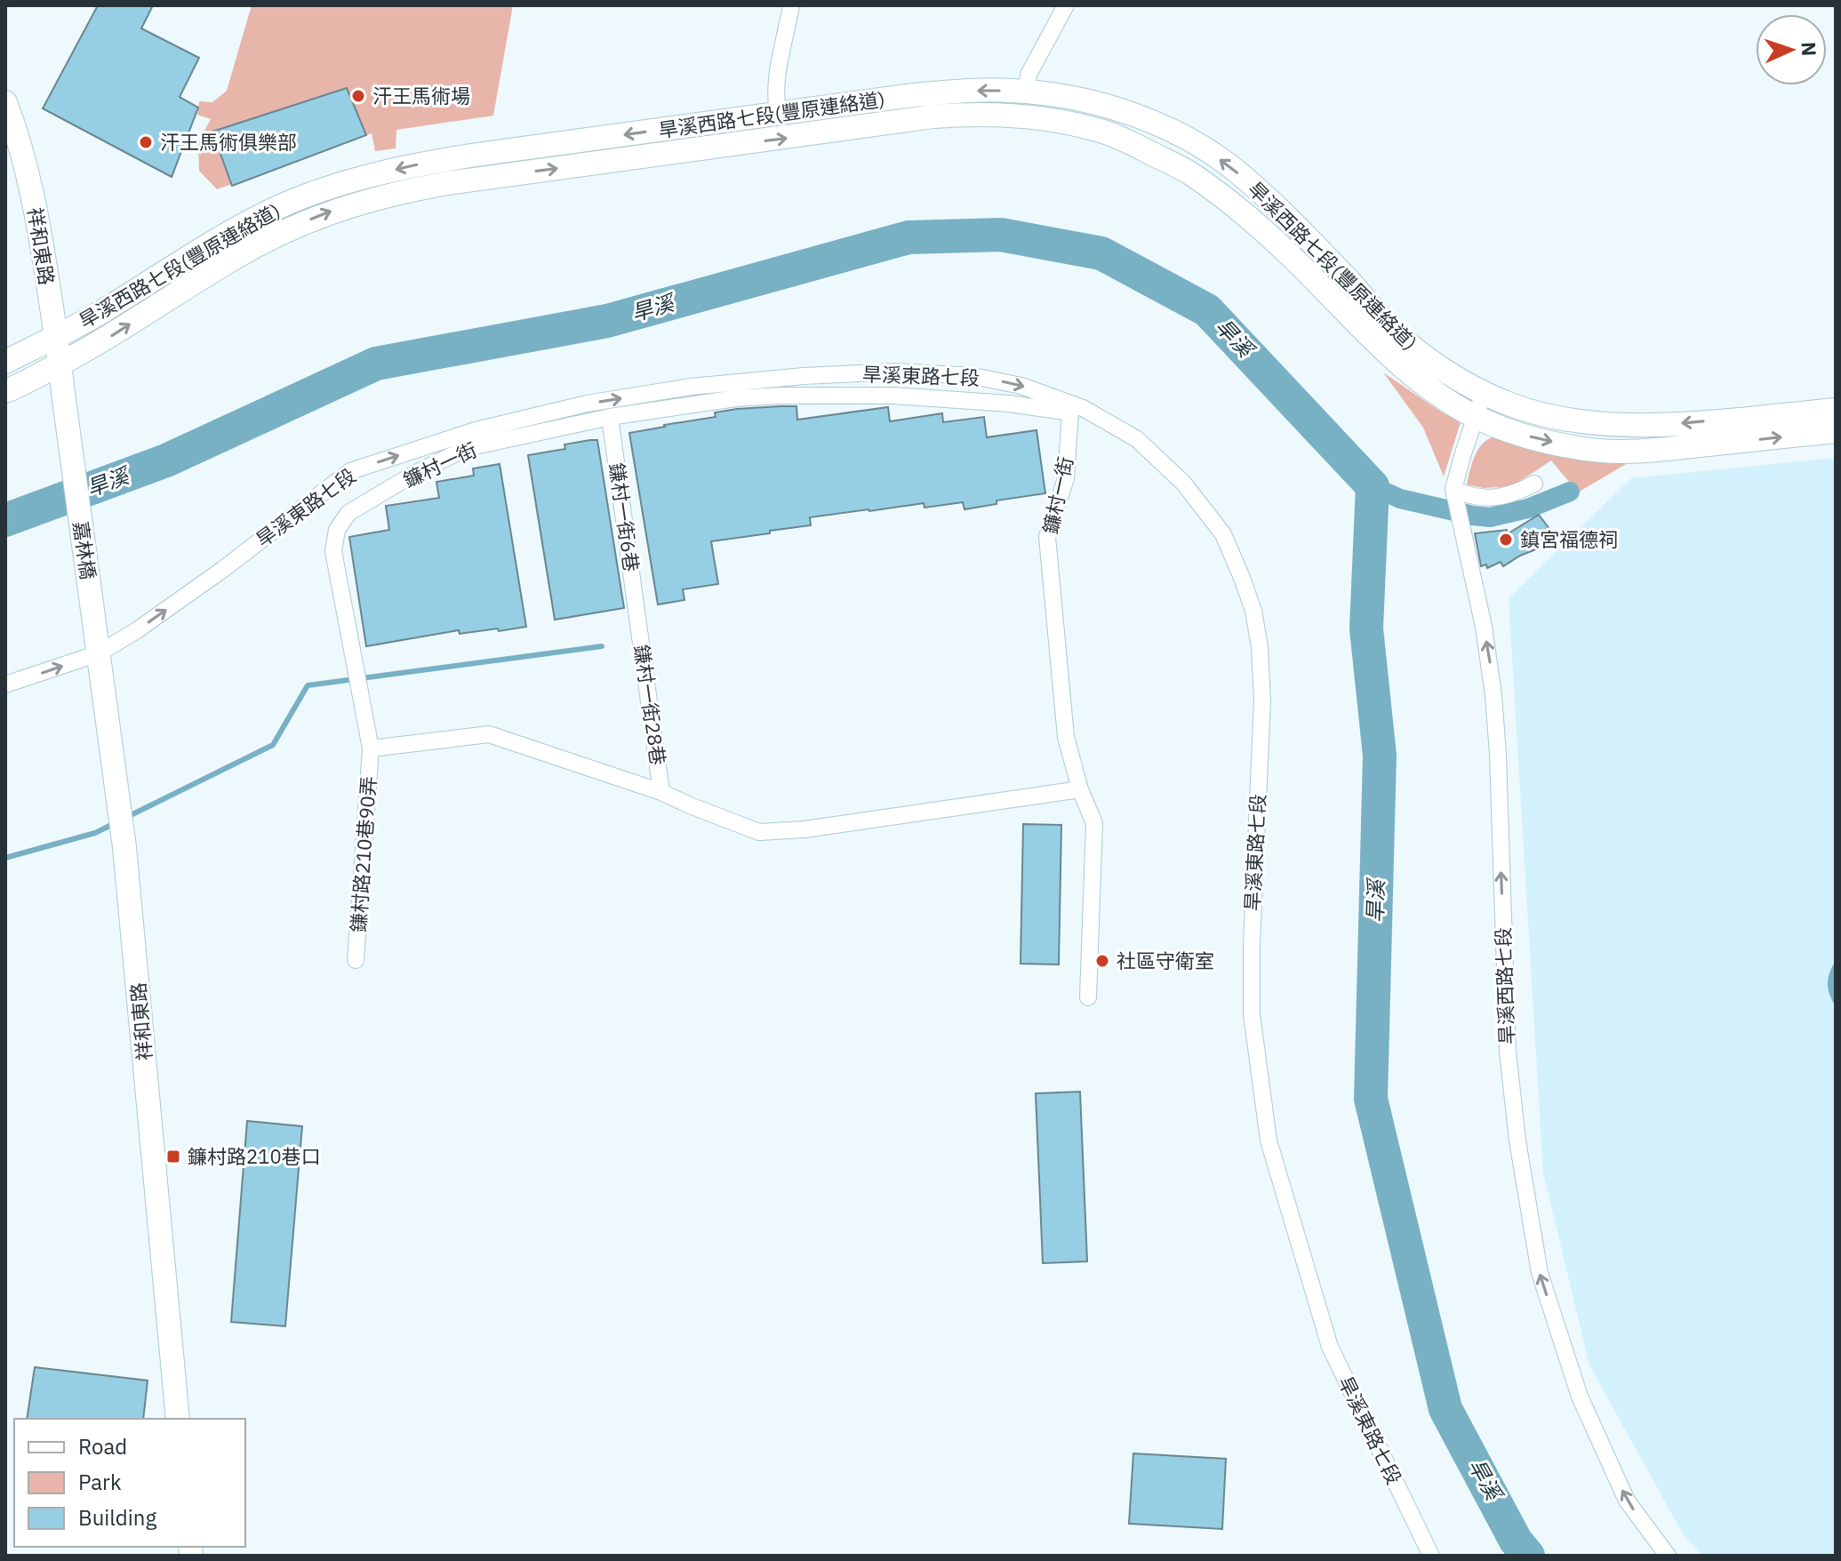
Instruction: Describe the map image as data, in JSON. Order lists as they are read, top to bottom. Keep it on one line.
{"streets":{"street":["旱溪西路七段(豐原連絡道)","祥和東路","旱溪東路七段","鐮村一街","鎌村一街6巷","嘉林橋","鎌村一街28巷","鎌村路210巷90弄","旱溪西路七段"]},"crossings":[["旱溪西路七段(豐原連絡道)","祥和東路"],["旱溪西路七段(豐原連絡道)","旱溪西路七段"],["祥和東路","旱溪東路七段"],["祥和東路","嘉林橋"],["鐮村一街","鎌村一街6巷"],["鐮村一街","鎌村路210巷90弄"],["鎌村一街6巷","鎌村一街28巷"]],"one_way":["旱溪西路七段"],"water":["旱溪"],"places":{"other":["汗王馬術場","汗王馬術俱樂部","鎮宮福德祠","社區守衛室"],"transit":["鐮村路210巷口"]},"legend":["Road","Park","Building"],"north":"right"}
